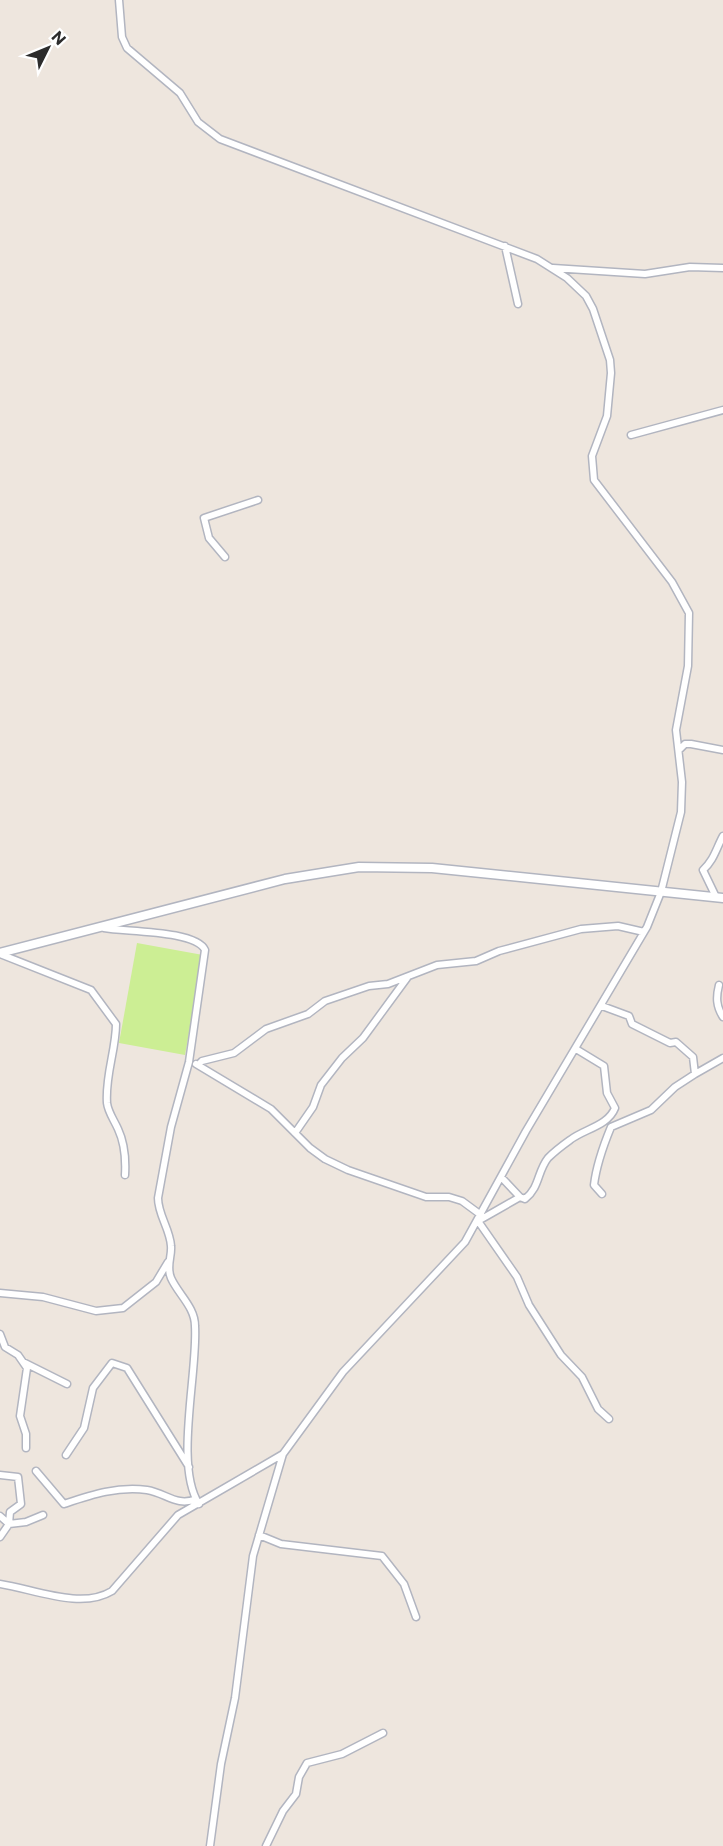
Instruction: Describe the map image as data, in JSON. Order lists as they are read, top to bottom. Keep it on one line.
{"north":"top right"}
